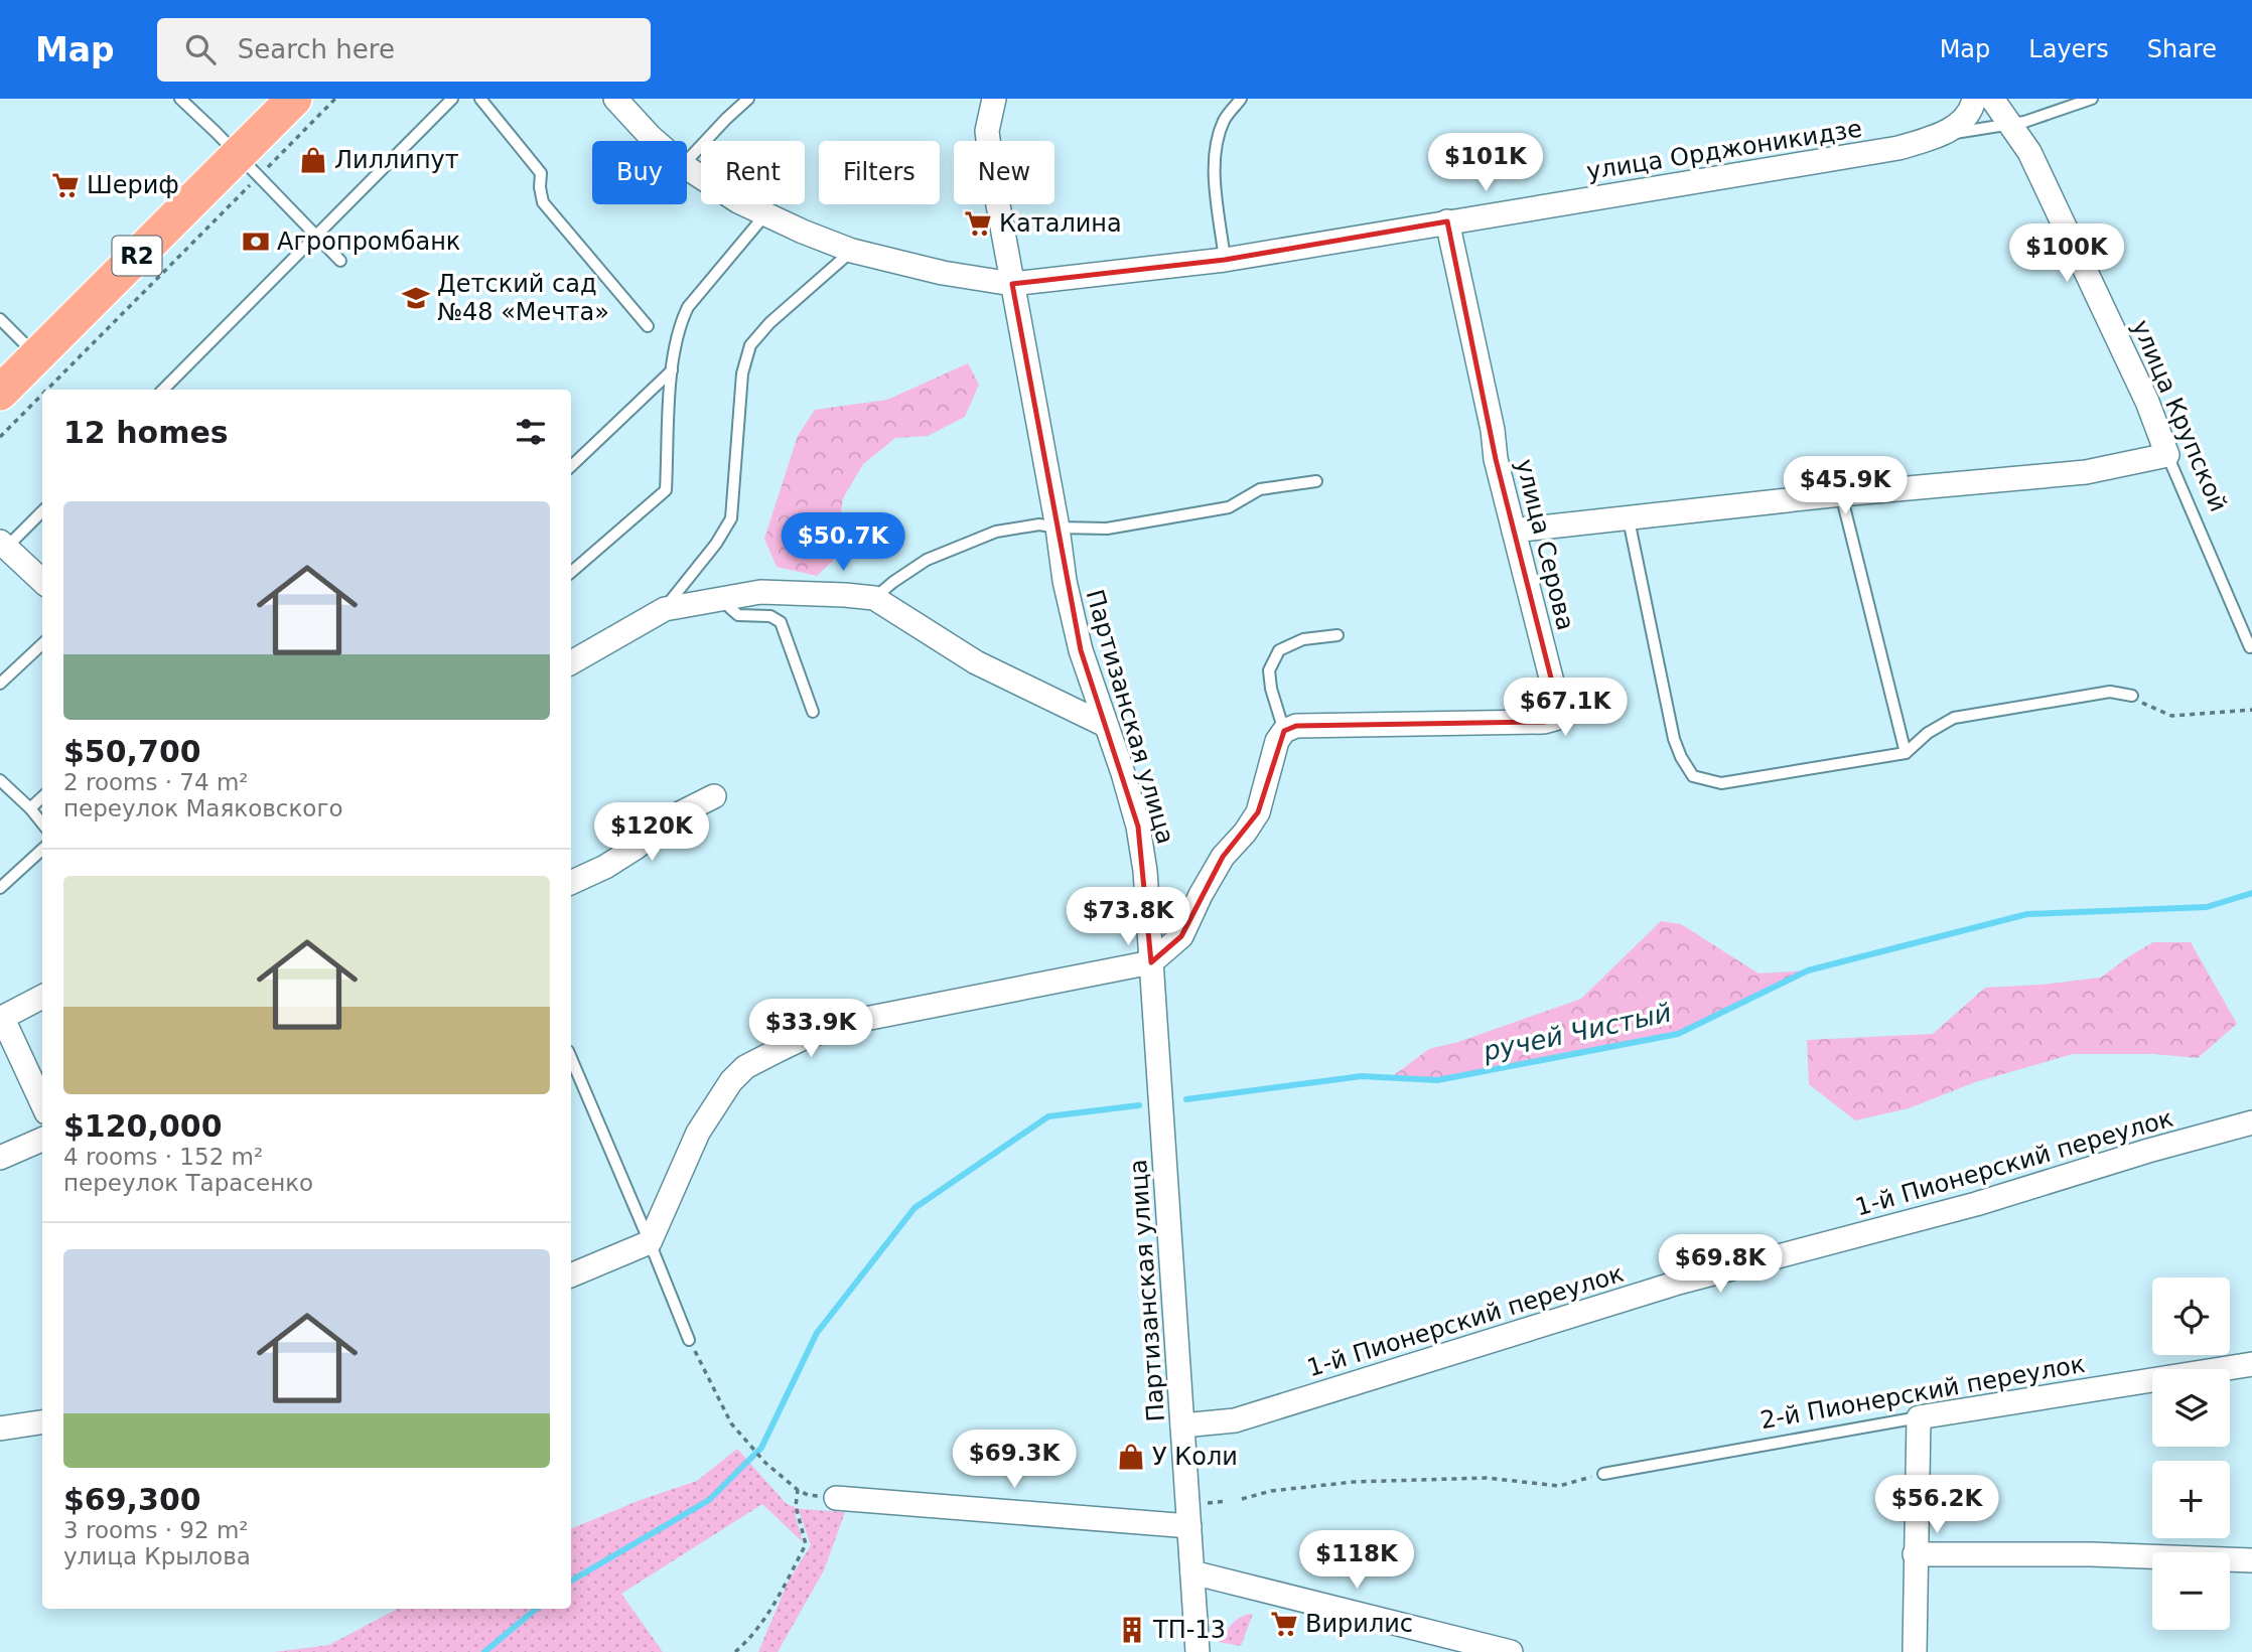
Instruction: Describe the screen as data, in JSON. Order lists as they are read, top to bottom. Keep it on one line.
{"streets":{"main road":["R2"],"street":["улица Орджоникидзе","улица Крупской","улица Серова","Партизанская улица","1-й Пионерский переулок","2-й Пионерский переулок"]},"crossings":[["улица Орджоникидзе","улица Крупской"],["улица Орджоникидзе","улица Серова"],["улица Орджоникидзе","Партизанская улица"],["Партизанская улица","1-й Пионерский переулок"]],"water":["ручей Чистый"],"places":{"shop":["Лиллипут","У Коли"],"supermarket":["Шериф","Каталина","Вирилис"],"bank":["Агропромбанк"],"school or university":["Детский сад №48 «Мечта»"],"building":["ТП-13"]},"page":{"header":"Map","search":"Search here","nav":["Map","Layers","Share"],"price":["$101K","$100K","$45.9K","$50.7K","$67.1K","$120K","$73.8K","$33.9K","$69.8K","$69.3K","$56.2K","$118K"],"chip":["Buy","Rent","Filters","New"],"heading":"12 homes","list":[{"name":"$50,700","note":"2 rooms · 74 m² · переулок Маяковского"},{"name":"$120,000","note":"4 rooms · 152 m² · переулок Тарасенко"},{"name":"$69,300","note":"3 rooms · 92 m² · улица Крылова"}],"map_buttons":["+","−"]}}
